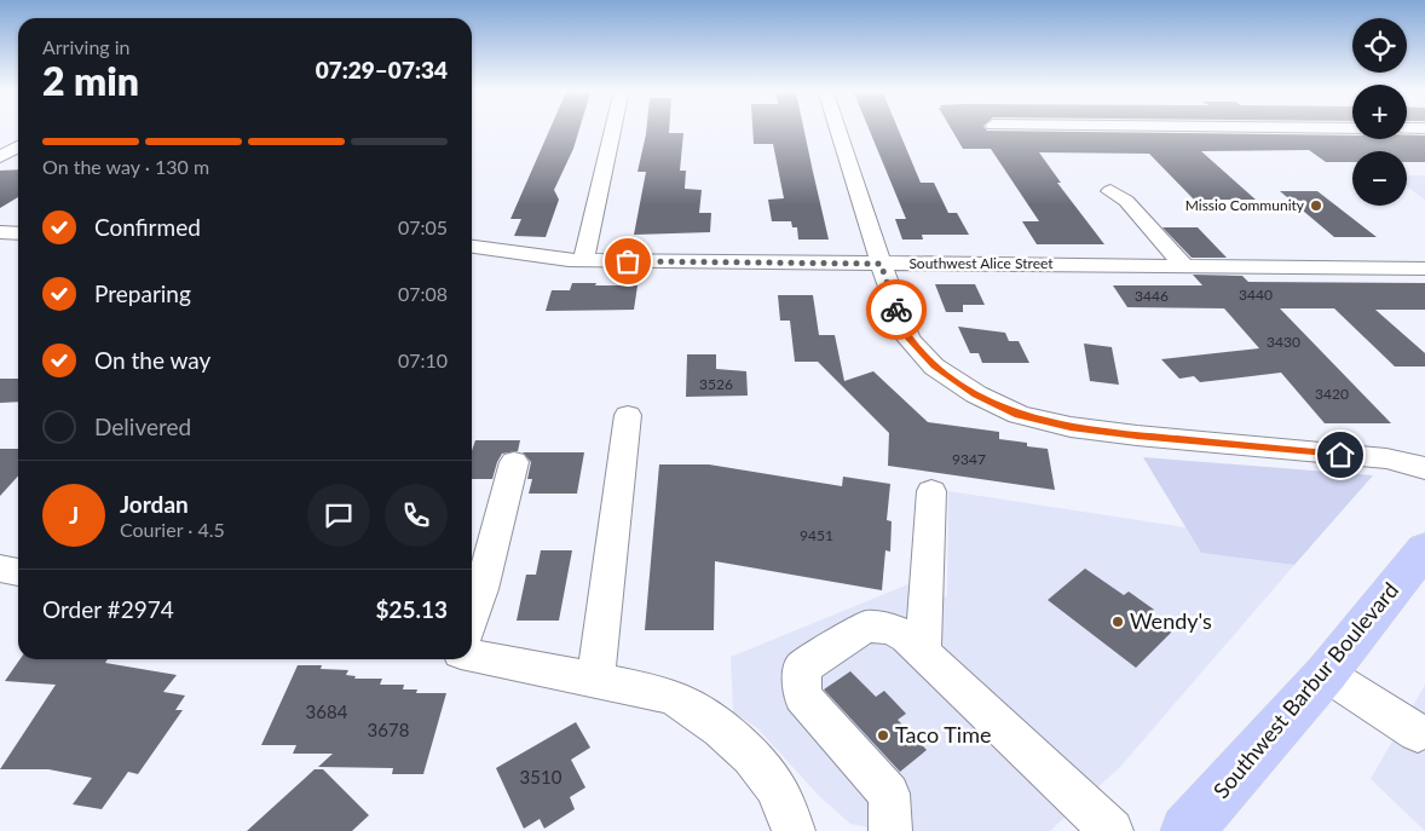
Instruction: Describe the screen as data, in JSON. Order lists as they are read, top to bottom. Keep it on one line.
{"streets":{"main road":["Southwest Barbur Boulevard"],"street":["Southwest Alice Street"]},"places":["Missio Community","Wendy's","Taco Time"],"house_numbers":["3440","3446","3430","3526","3420","9347","9451","3684","3678","3510"],"page":{"map_buttons":["+","−"],"heading":["2 min","Arriving in","07:29–07:34"],"panel":["Jordan","Courier · 4.5","Order #2974","$25.13"],"bar":"On the way · 130 m","list":[["Confirmed","07:05"],["Preparing","07:08"],["On the way","07:10"],"Delivered"],"round":"J"}}
